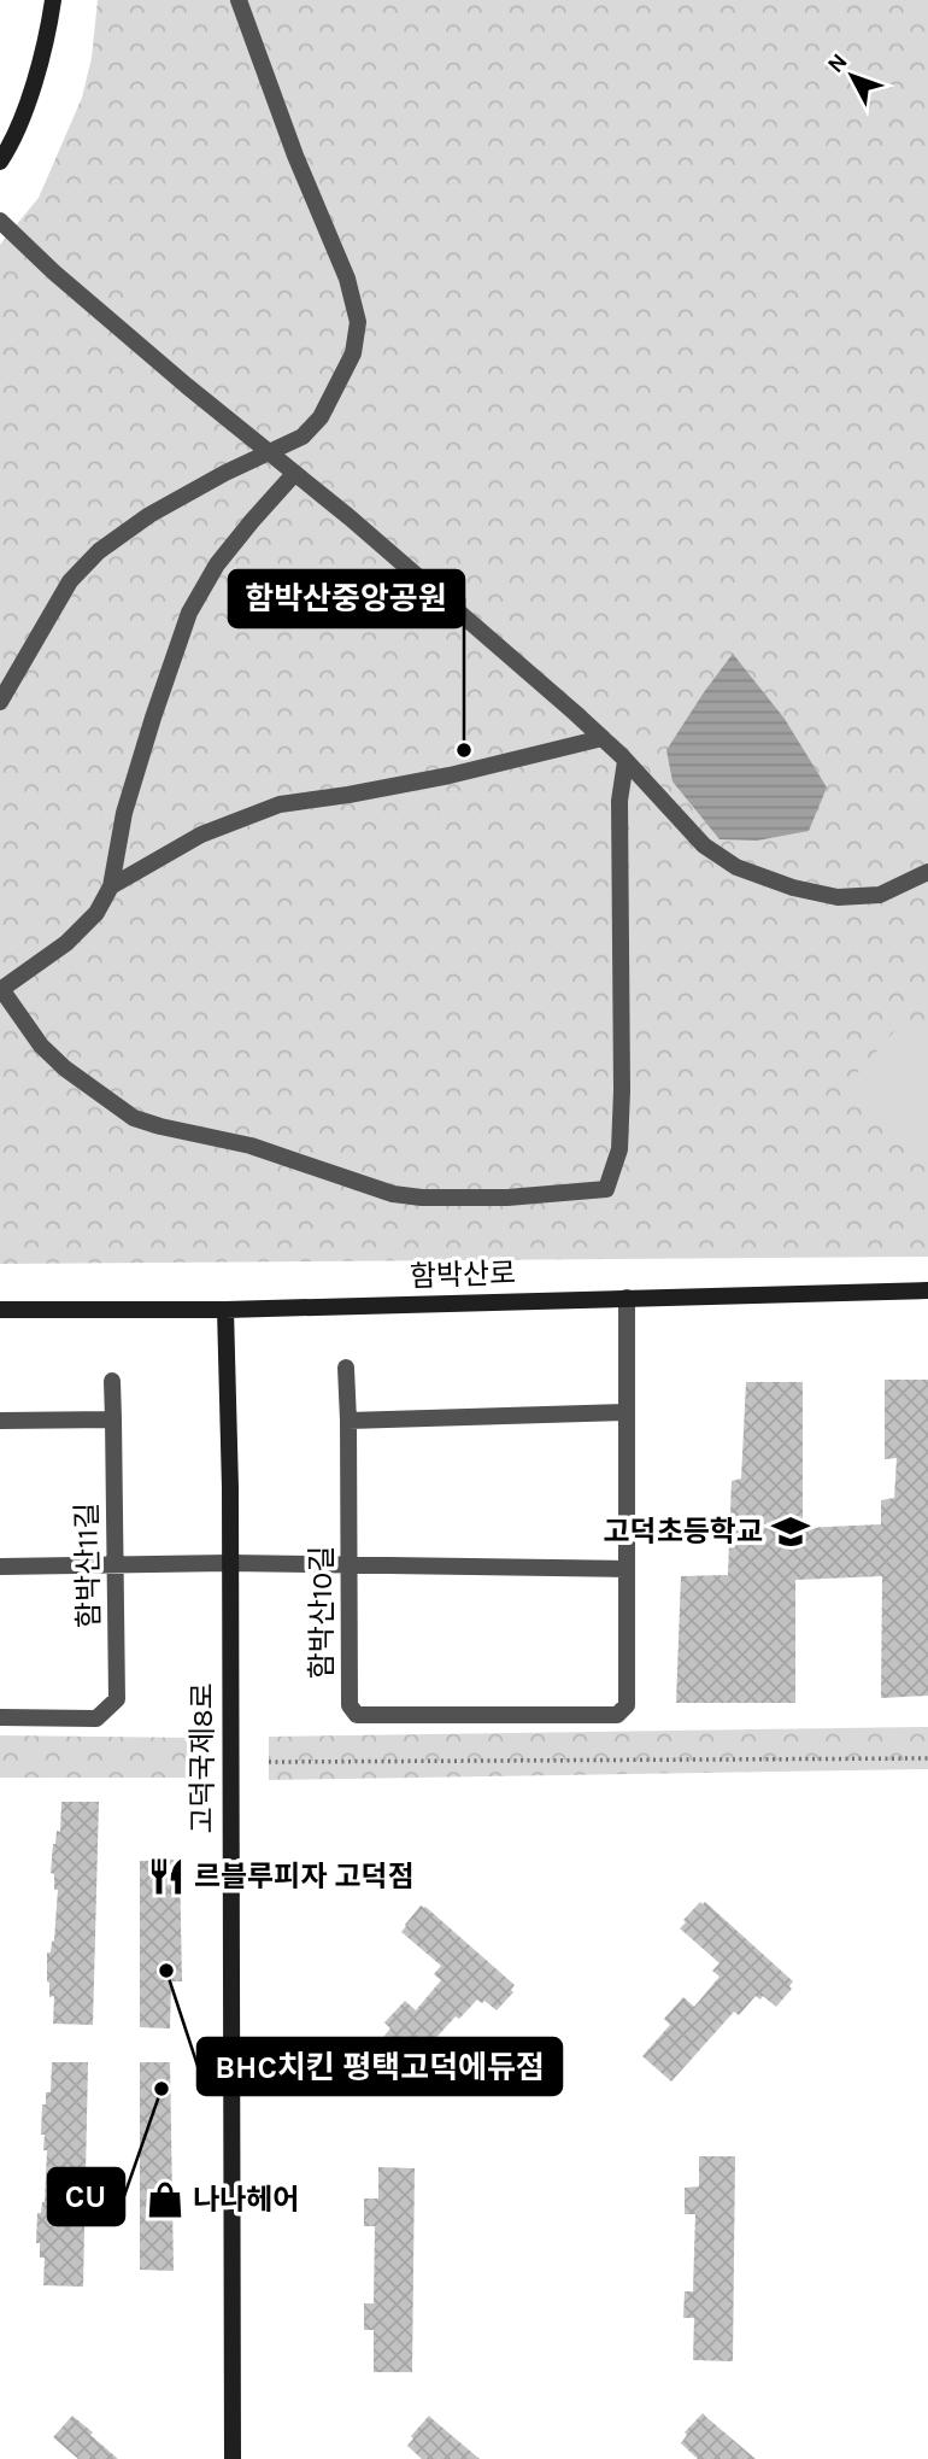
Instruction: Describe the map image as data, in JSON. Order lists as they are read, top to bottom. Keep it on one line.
{"streets":{"street":["함박산로","함박산11길","함박산10길","고덕국제8로"]},"crossings":[["함박산로","함박산10길"],["함박산로","고덕국제8로"]],"places":{"other":["함박산중앙공원","BHC치킨 평택고덕에듀점","CU"],"school or university":["고덕초등학교"],"restaurant":["르블루피자 고덕점"],"shop":["나나헤어"]},"north":"top left"}
